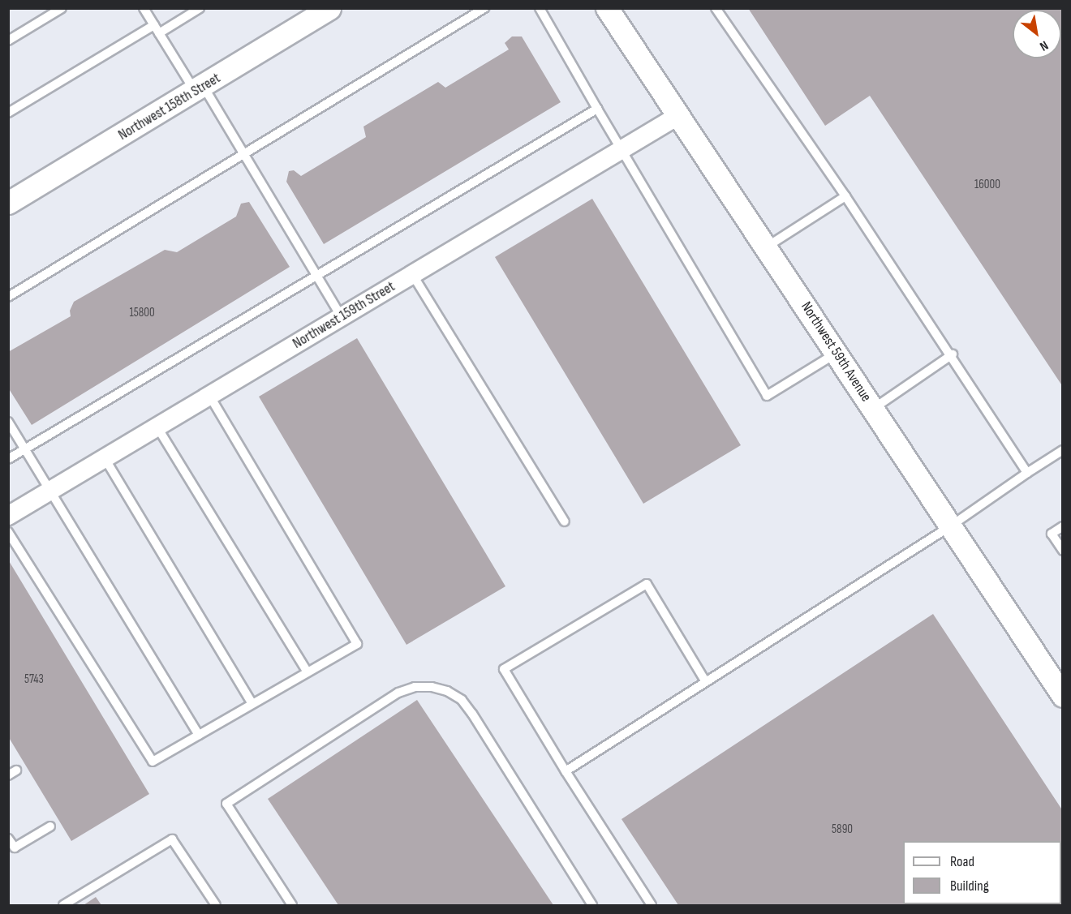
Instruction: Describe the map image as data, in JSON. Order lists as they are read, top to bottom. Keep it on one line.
{"streets":{"street":["Northwest 158th Street","Northwest 159th Street","Northwest 59th Avenue"]},"crossings":[["Northwest 159th Street","Northwest 59th Avenue"]],"house_numbers":["16000","15800","5743","5890"],"legend":["Road","Building"],"north":"bottom right"}
